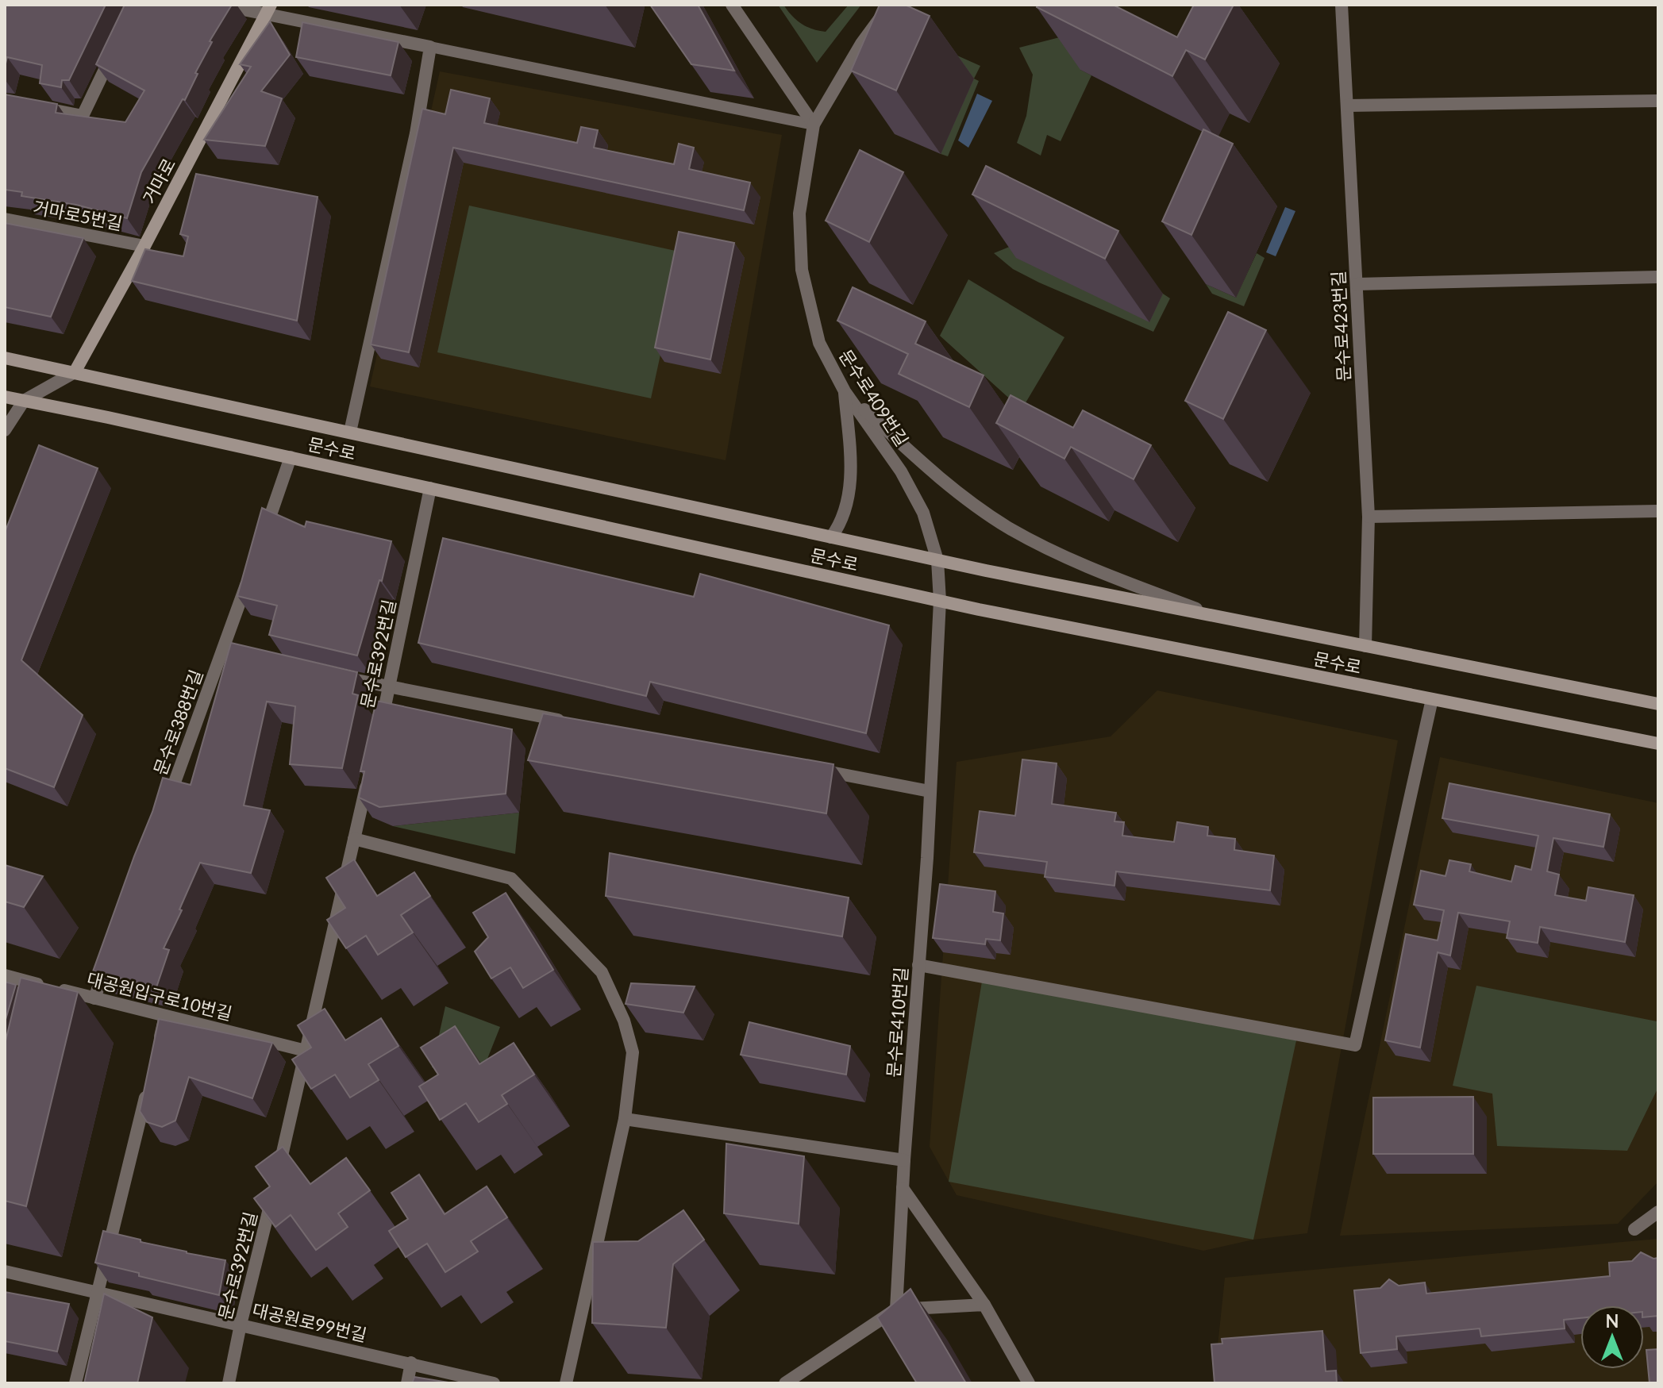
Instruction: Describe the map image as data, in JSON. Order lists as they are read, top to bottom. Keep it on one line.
{"streets":{"main road":["거마로","문수로"],"street":["거마로5번길","문수로423번길","문수로409번길","문수로392번길","문수로388번길","대공원입구로10번길","문수로410번길","대공원로99번길"]},"crossings":[["거마로","거마로5번길"],["거마로","문수로"],["문수로423번길","문수로"],["문수로409번길","문수로"],["문수로409번길","문수로410번길"],["문수로","문수로392번길"],["문수로","문수로410번길"],["문수로392번길","대공원입구로10번길"],["문수로392번길","대공원로99번길"]],"north":"top"}
